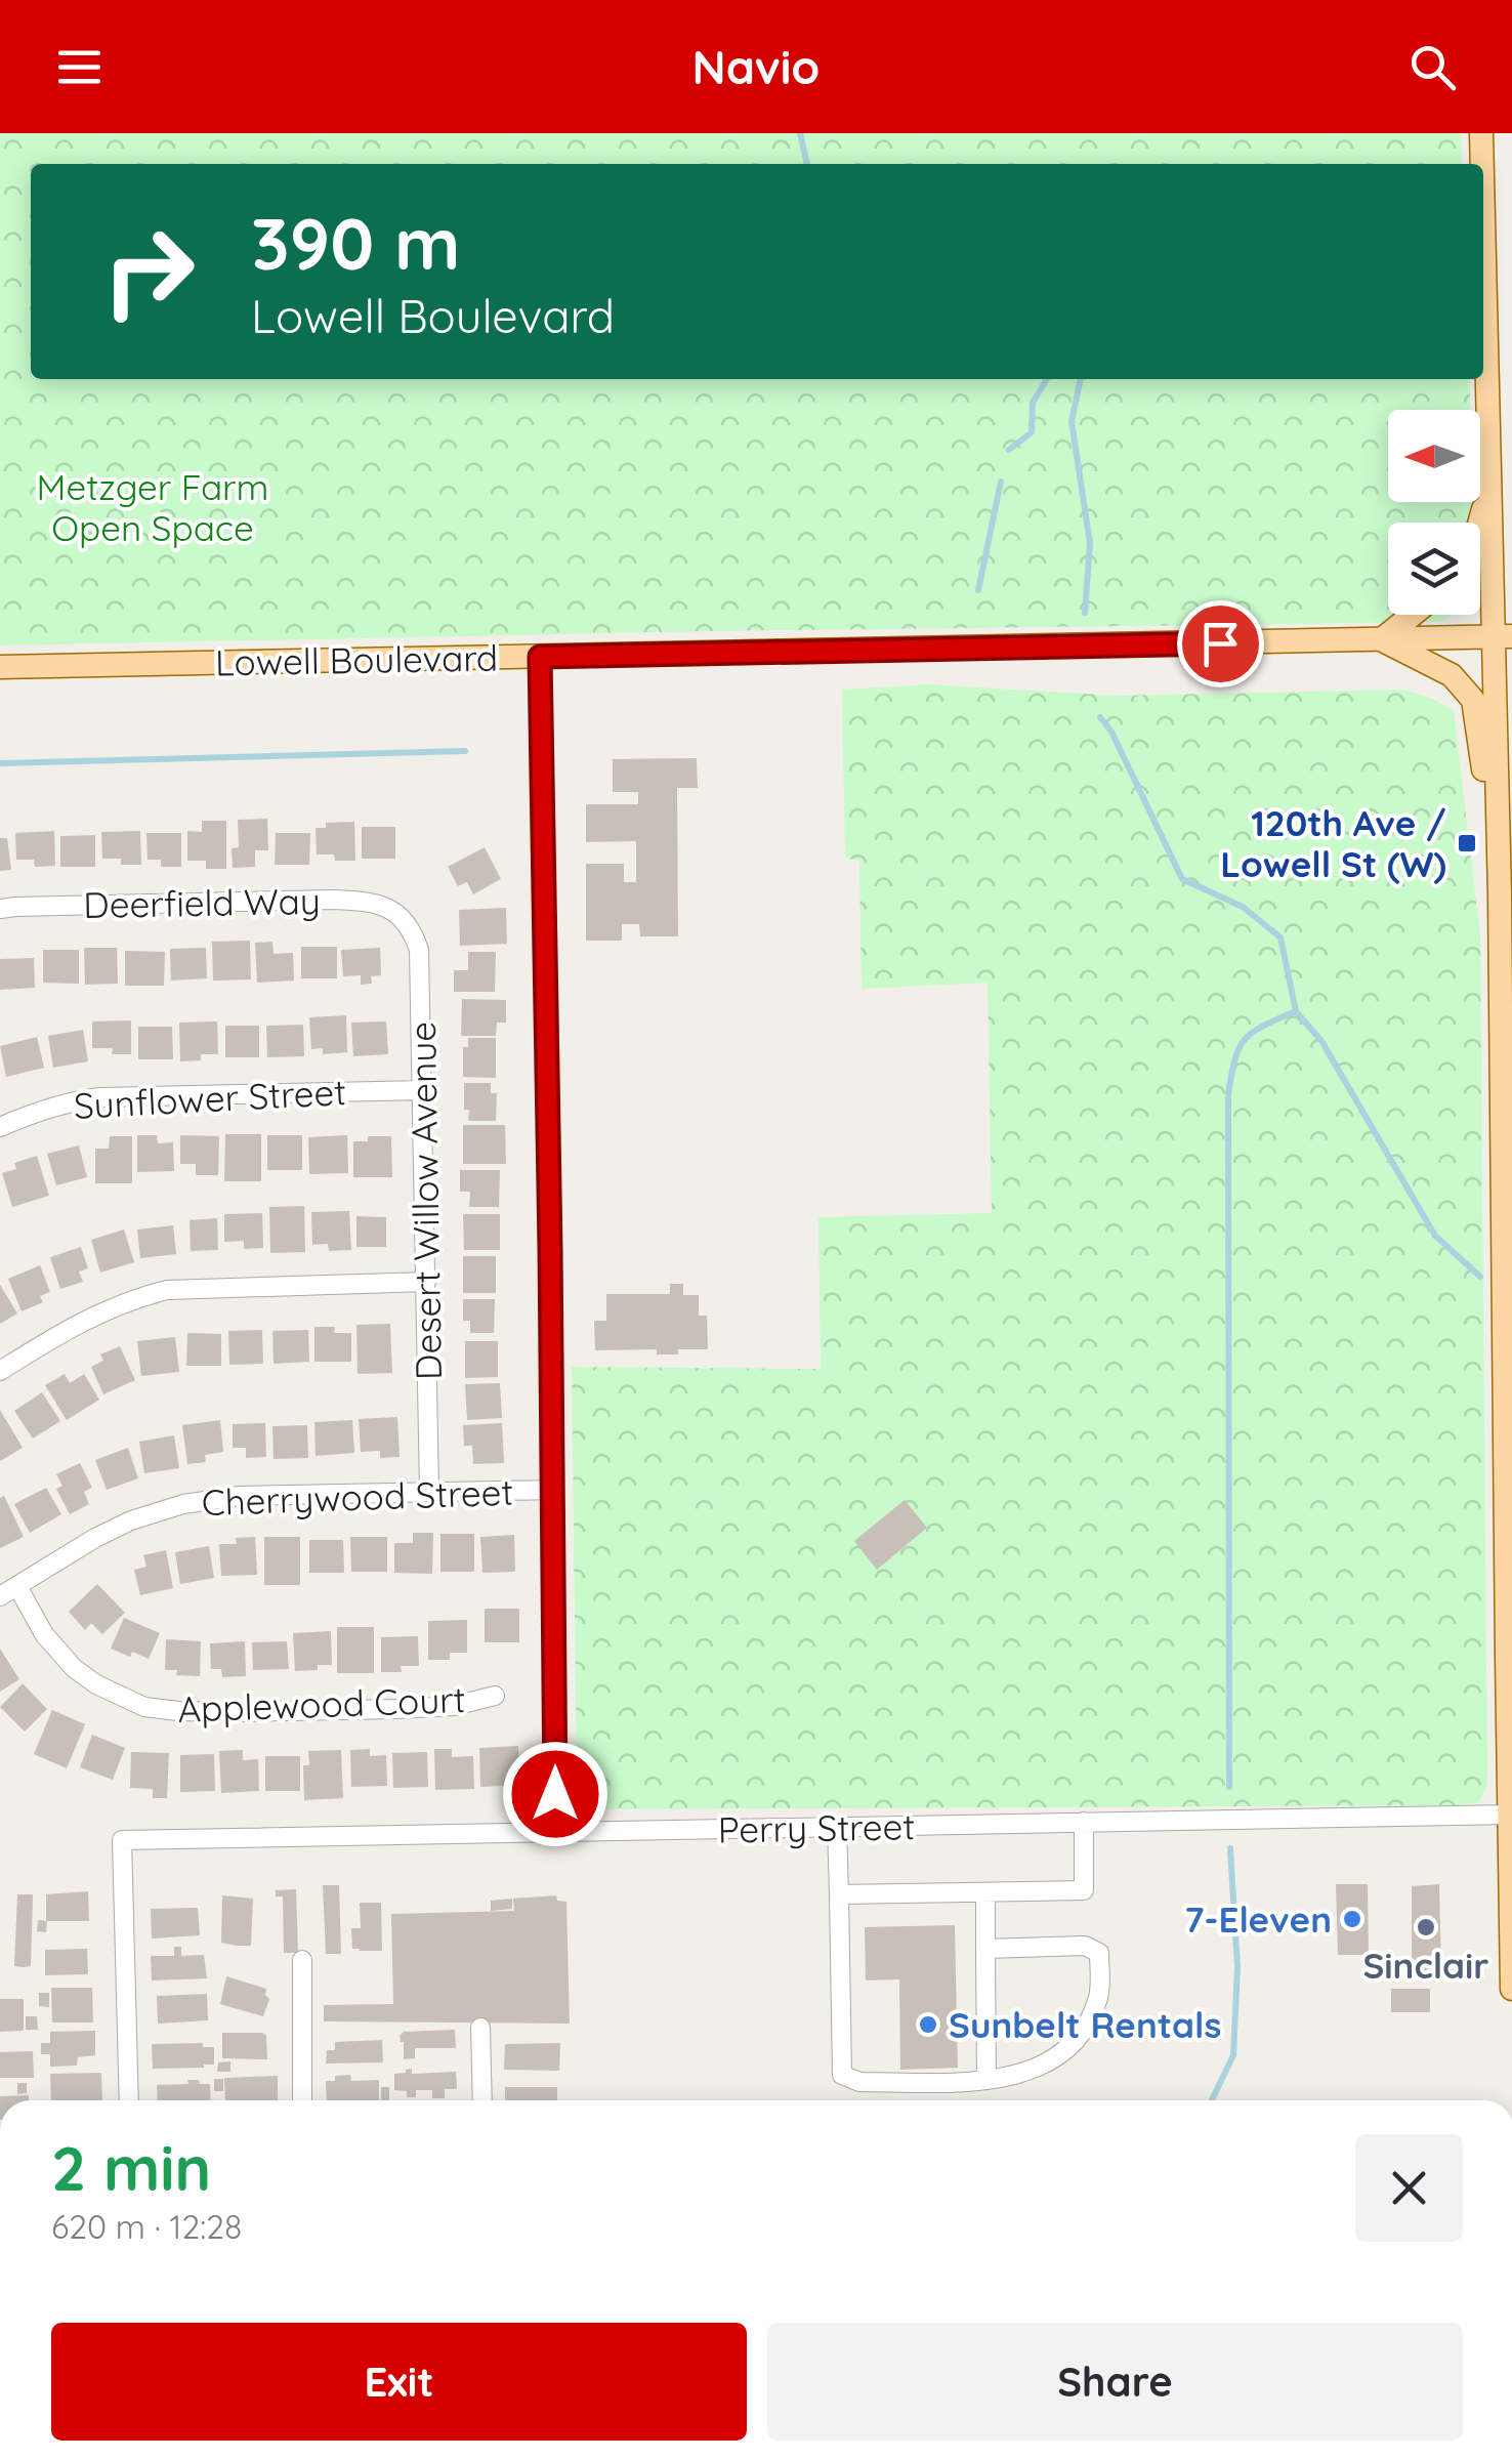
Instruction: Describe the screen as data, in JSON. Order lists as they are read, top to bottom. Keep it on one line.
{"streets":{"main road":["Lowell Boulevard"],"street":["Deerfield Way","Sunflower Street","Desert Willow Avenue","Cherrywood Street","Applewood Court","Perry Street"]},"crossings":[["Deerfield Way","Desert Willow Avenue"],["Sunflower Street","Desert Willow Avenue"],["Desert Willow Avenue","Cherrywood Street"],["Cherrywood Street","Applewood Court"]],"parks":["Metzger Farm Open Space"],"places":{"transit":["120th Ave / Lowell St (W)"],"other":["7-Eleven","Sinclair","Sunbelt Rentals"]},"north":"left","page":{"header":"Navio","turn":["390 m","Lowell Boulevard"],"heading":["2 min","620 m · 12:28"],"buttons":["Exit","Share"]}}
